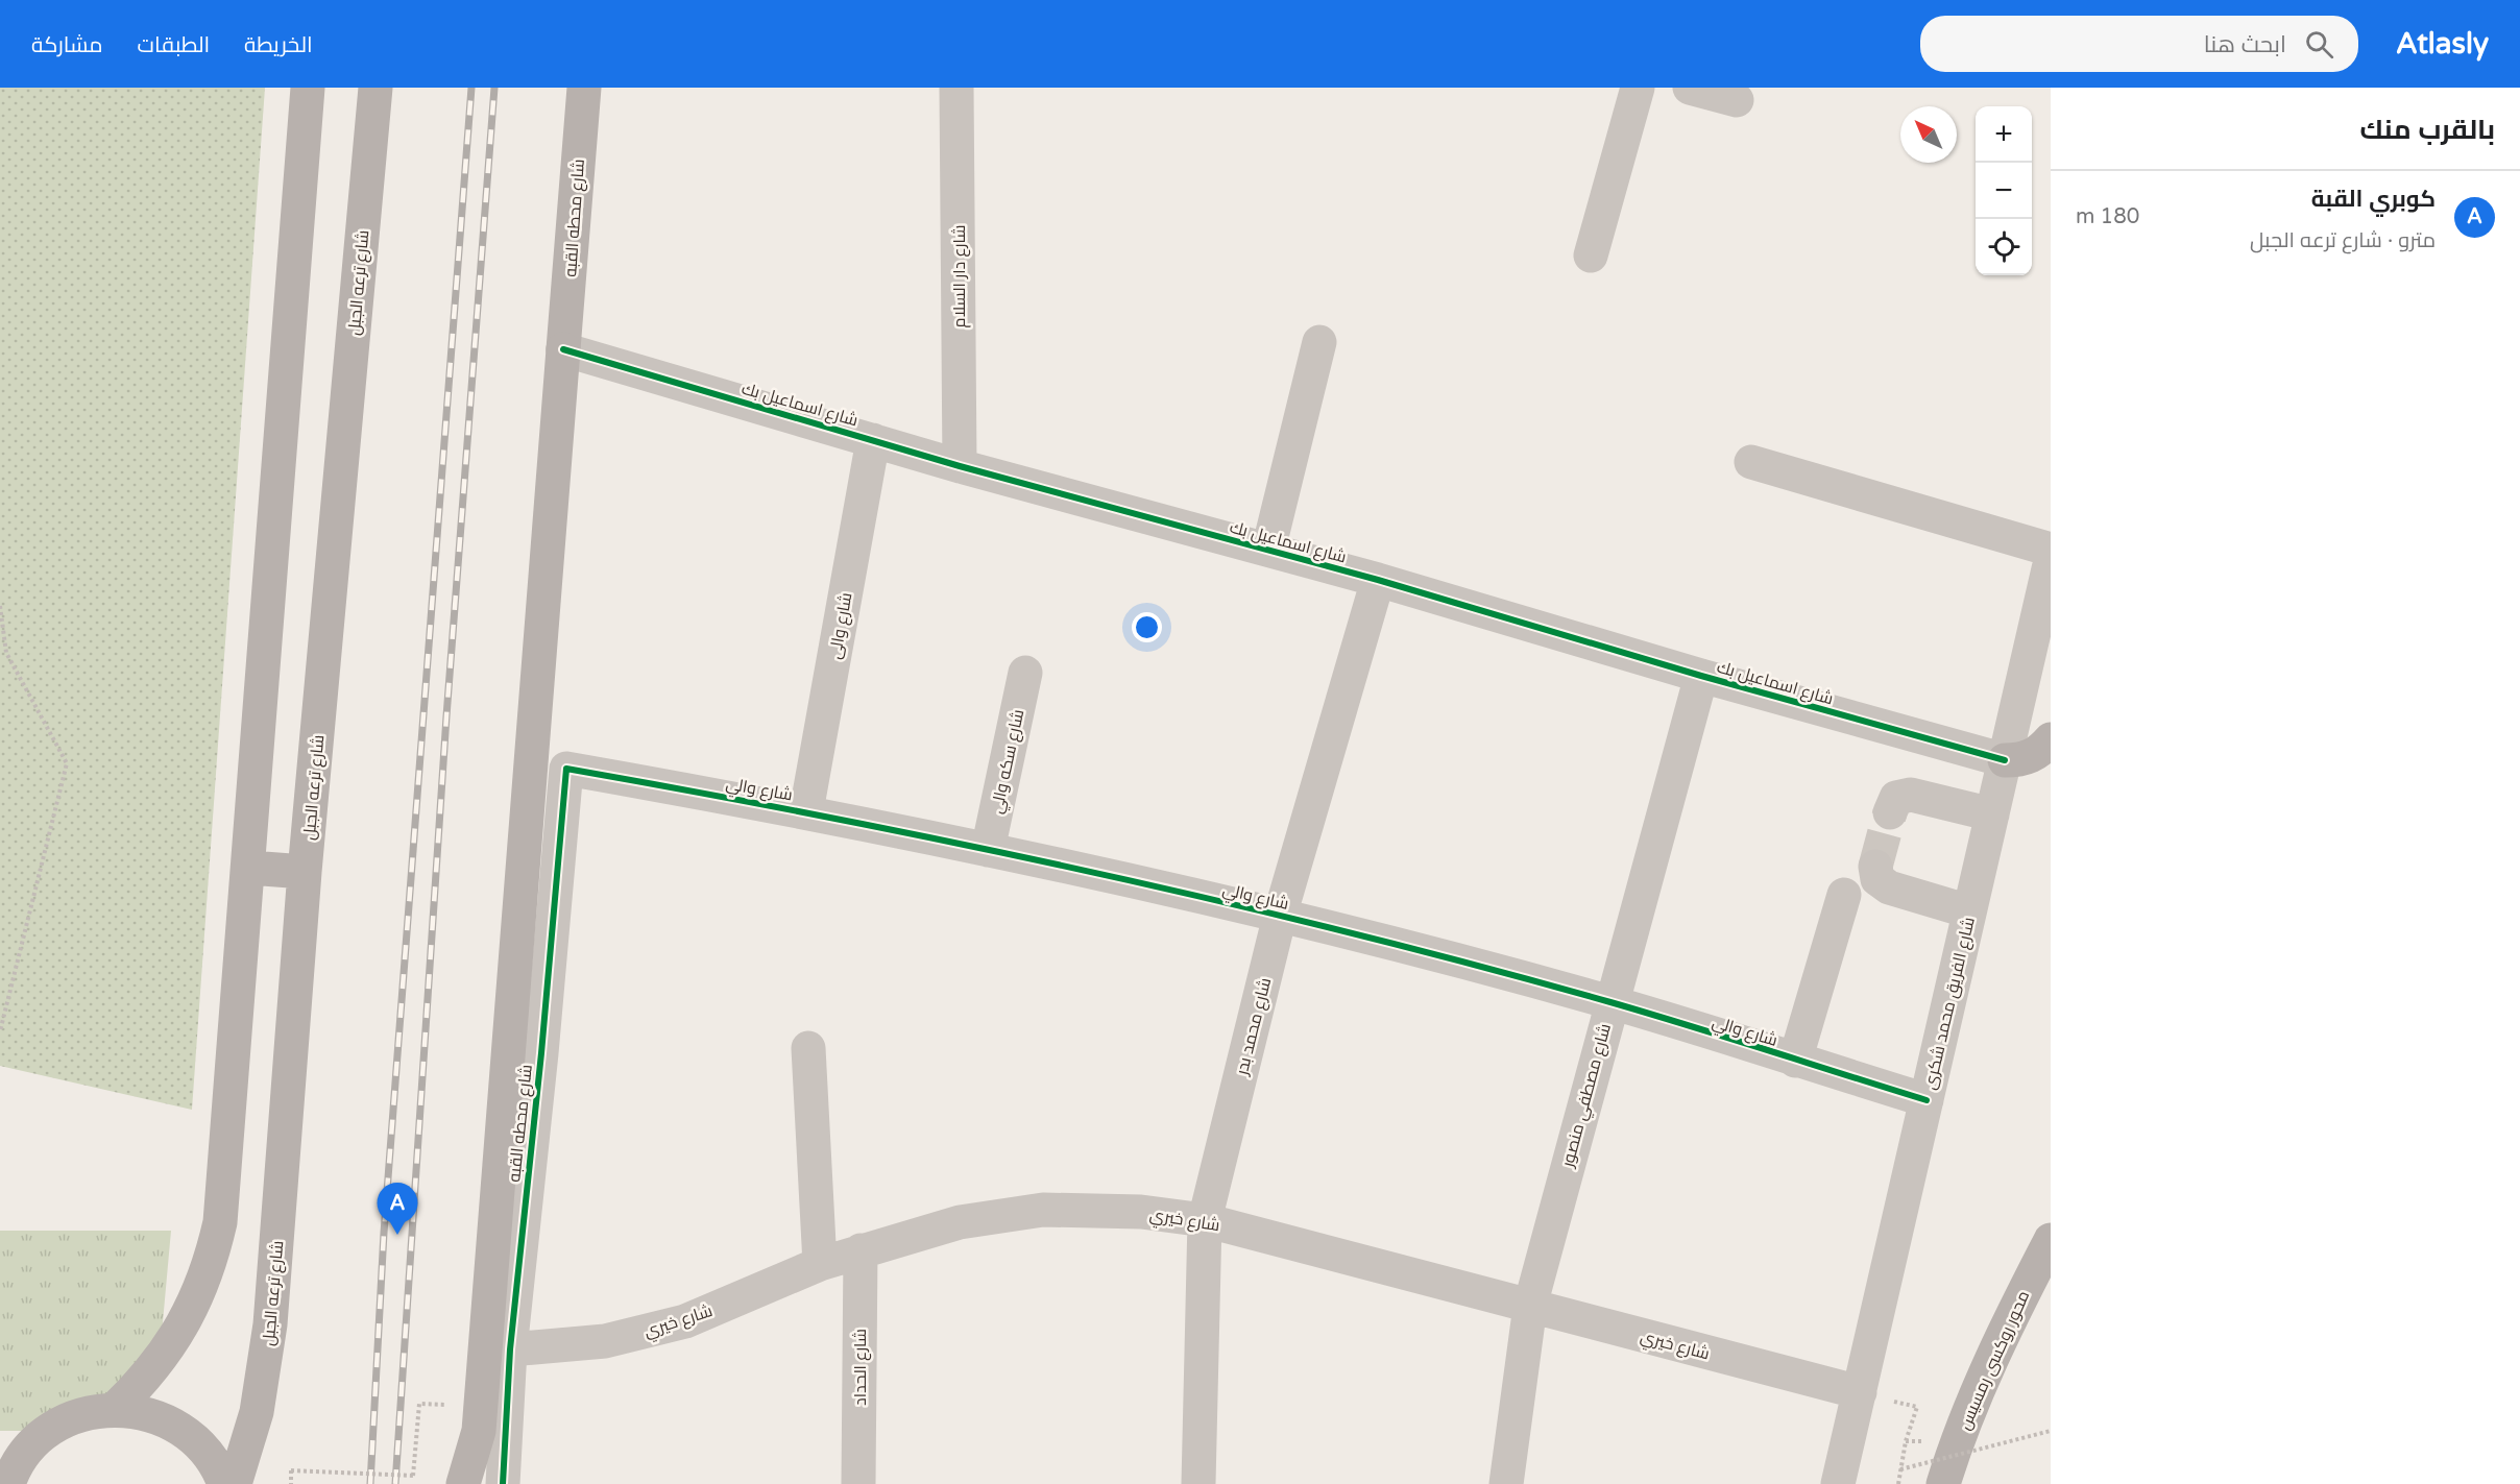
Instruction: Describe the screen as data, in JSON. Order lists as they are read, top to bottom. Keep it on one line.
{"streets":{"main road":["شارع محطه القبه","شارع ترعه الجبل","محور روكسى رمسيس"],"street":["شارع دار السلام","شارع اسماعيل بك","شارع والى","شارع سكه والي","شارع والي","شارع الفريق محمد شكرى","شارع محمد بدر","شارع مصطفي منصور","شارع خيري","شارع الحداد"]},"crossings":[["شارع محطه القبه","شارع اسماعيل بك"],["شارع محطه القبه","شارع والي"],["شارع محطه القبه","شارع خيري"],["شارع دار السلام","شارع اسماعيل بك"],["شارع اسماعيل بك","شارع والى"],["شارع اسماعيل بك","شارع الفريق محمد شكرى"],["شارع اسماعيل بك","شارع محمد بدر"],["شارع اسماعيل بك","شارع مصطفي منصور"],["شارع والى","شارع والي"],["شارع سكه والي","شارع والي"],["شارع والي","شارع الفريق محمد شكرى"],["شارع والي","شارع محمد بدر"],["شارع والي","شارع مصطفي منصور"],["شارع الفريق محمد شكرى","شارع خيري"],["شارع محمد بدر","شارع خيري"],["شارع مصطفي منصور","شارع خيري"],["شارع خيري","شارع الحداد"]],"north":"top left","page":{"header":"Atlasly","search":"ابحث هنا","nav":["الخريطة","الطبقات","مشاركة"],"heading":"بالقرب منك","map_buttons":["+","−"],"list":[{"mark":"A","name":"كوبري القبة","note":"مترو · شارع ترعه الجبل","value":"180 m"}],"pins":"A"}}
